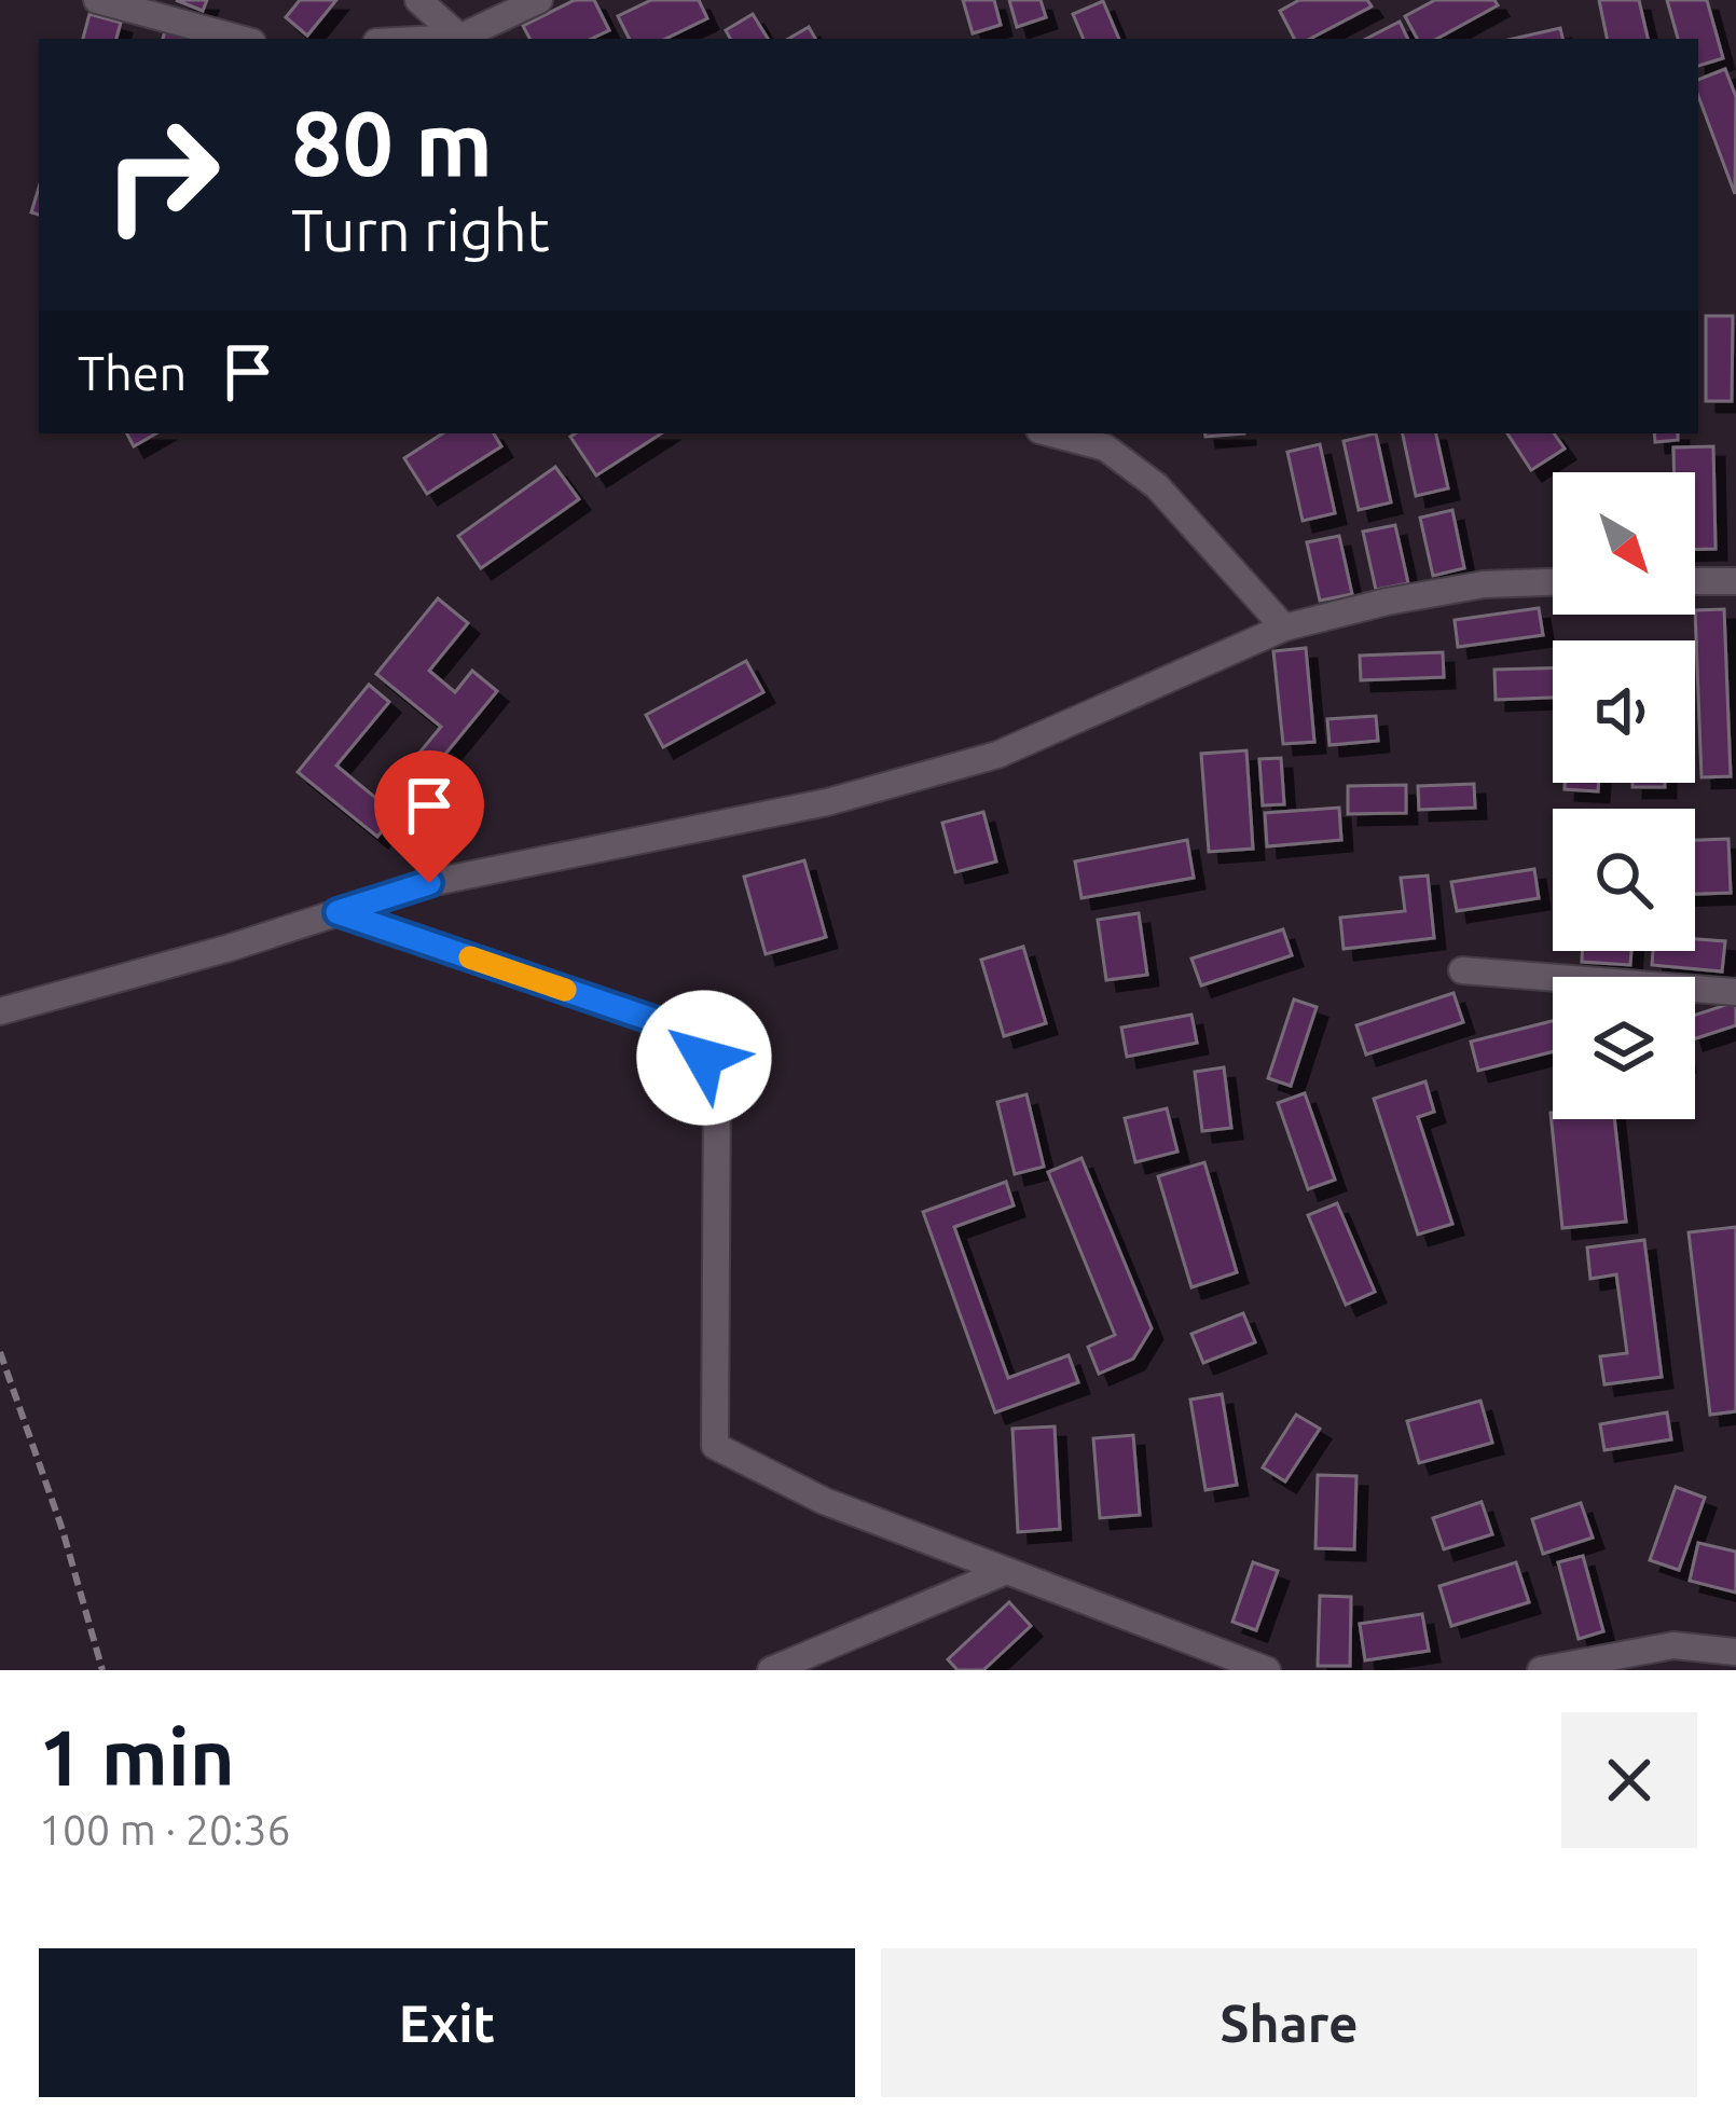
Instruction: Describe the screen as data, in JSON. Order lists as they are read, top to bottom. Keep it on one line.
{"north":"bottom right","page":{"turn":["80 m","Turn right"],"then":"Then","heading":["1 min","100 m · 20:36"],"buttons":["Exit","Share"]}}
